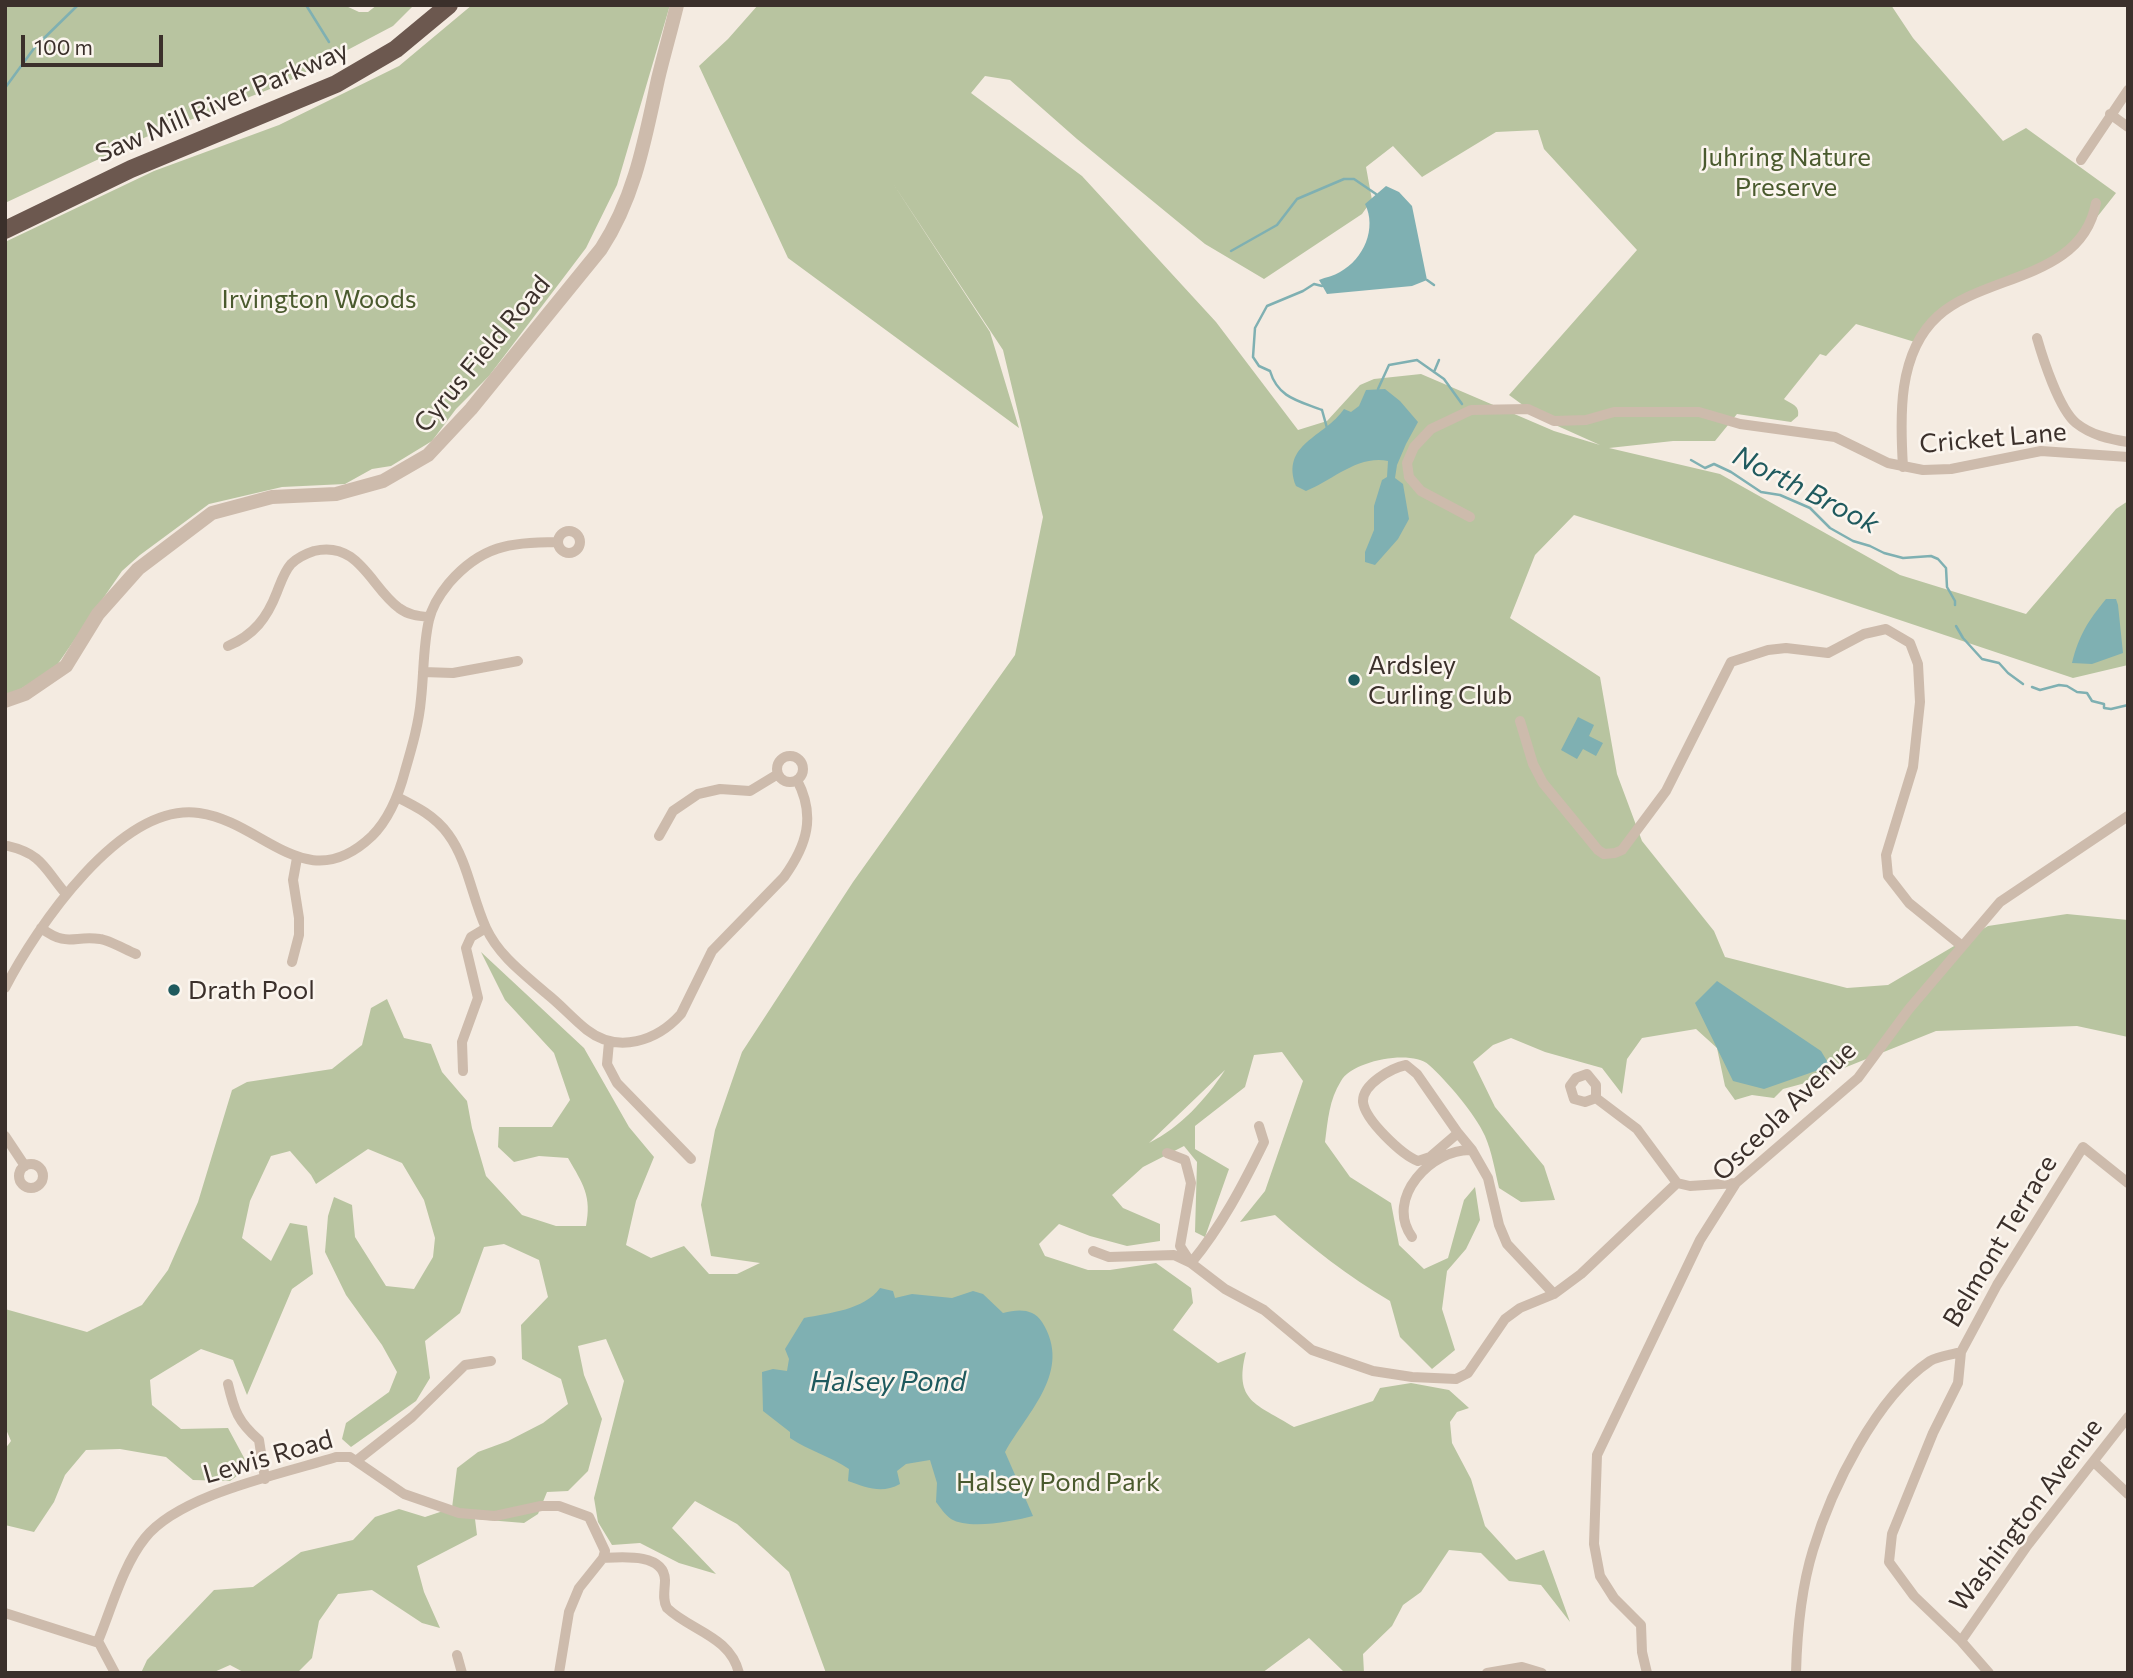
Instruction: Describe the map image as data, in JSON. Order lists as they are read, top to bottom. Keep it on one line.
{"streets":{"highway":["Saw Mill River Parkway"],"street":["Cyrus Field Road","Cricket Lane","Osceola Avenue","Belmont Terrace","Lewis Road","Washington Avenue"]},"crossings":[["Belmont Terrace","Washington Avenue"]],"water":["North Brook","Halsey Pond"],"parks":["Juhring Nature Preserve","Irvington Woods","Halsey Pond Park"],"places":["Ardsley Curling Club","Drath Pool"],"scale_bar":"100 m"}
